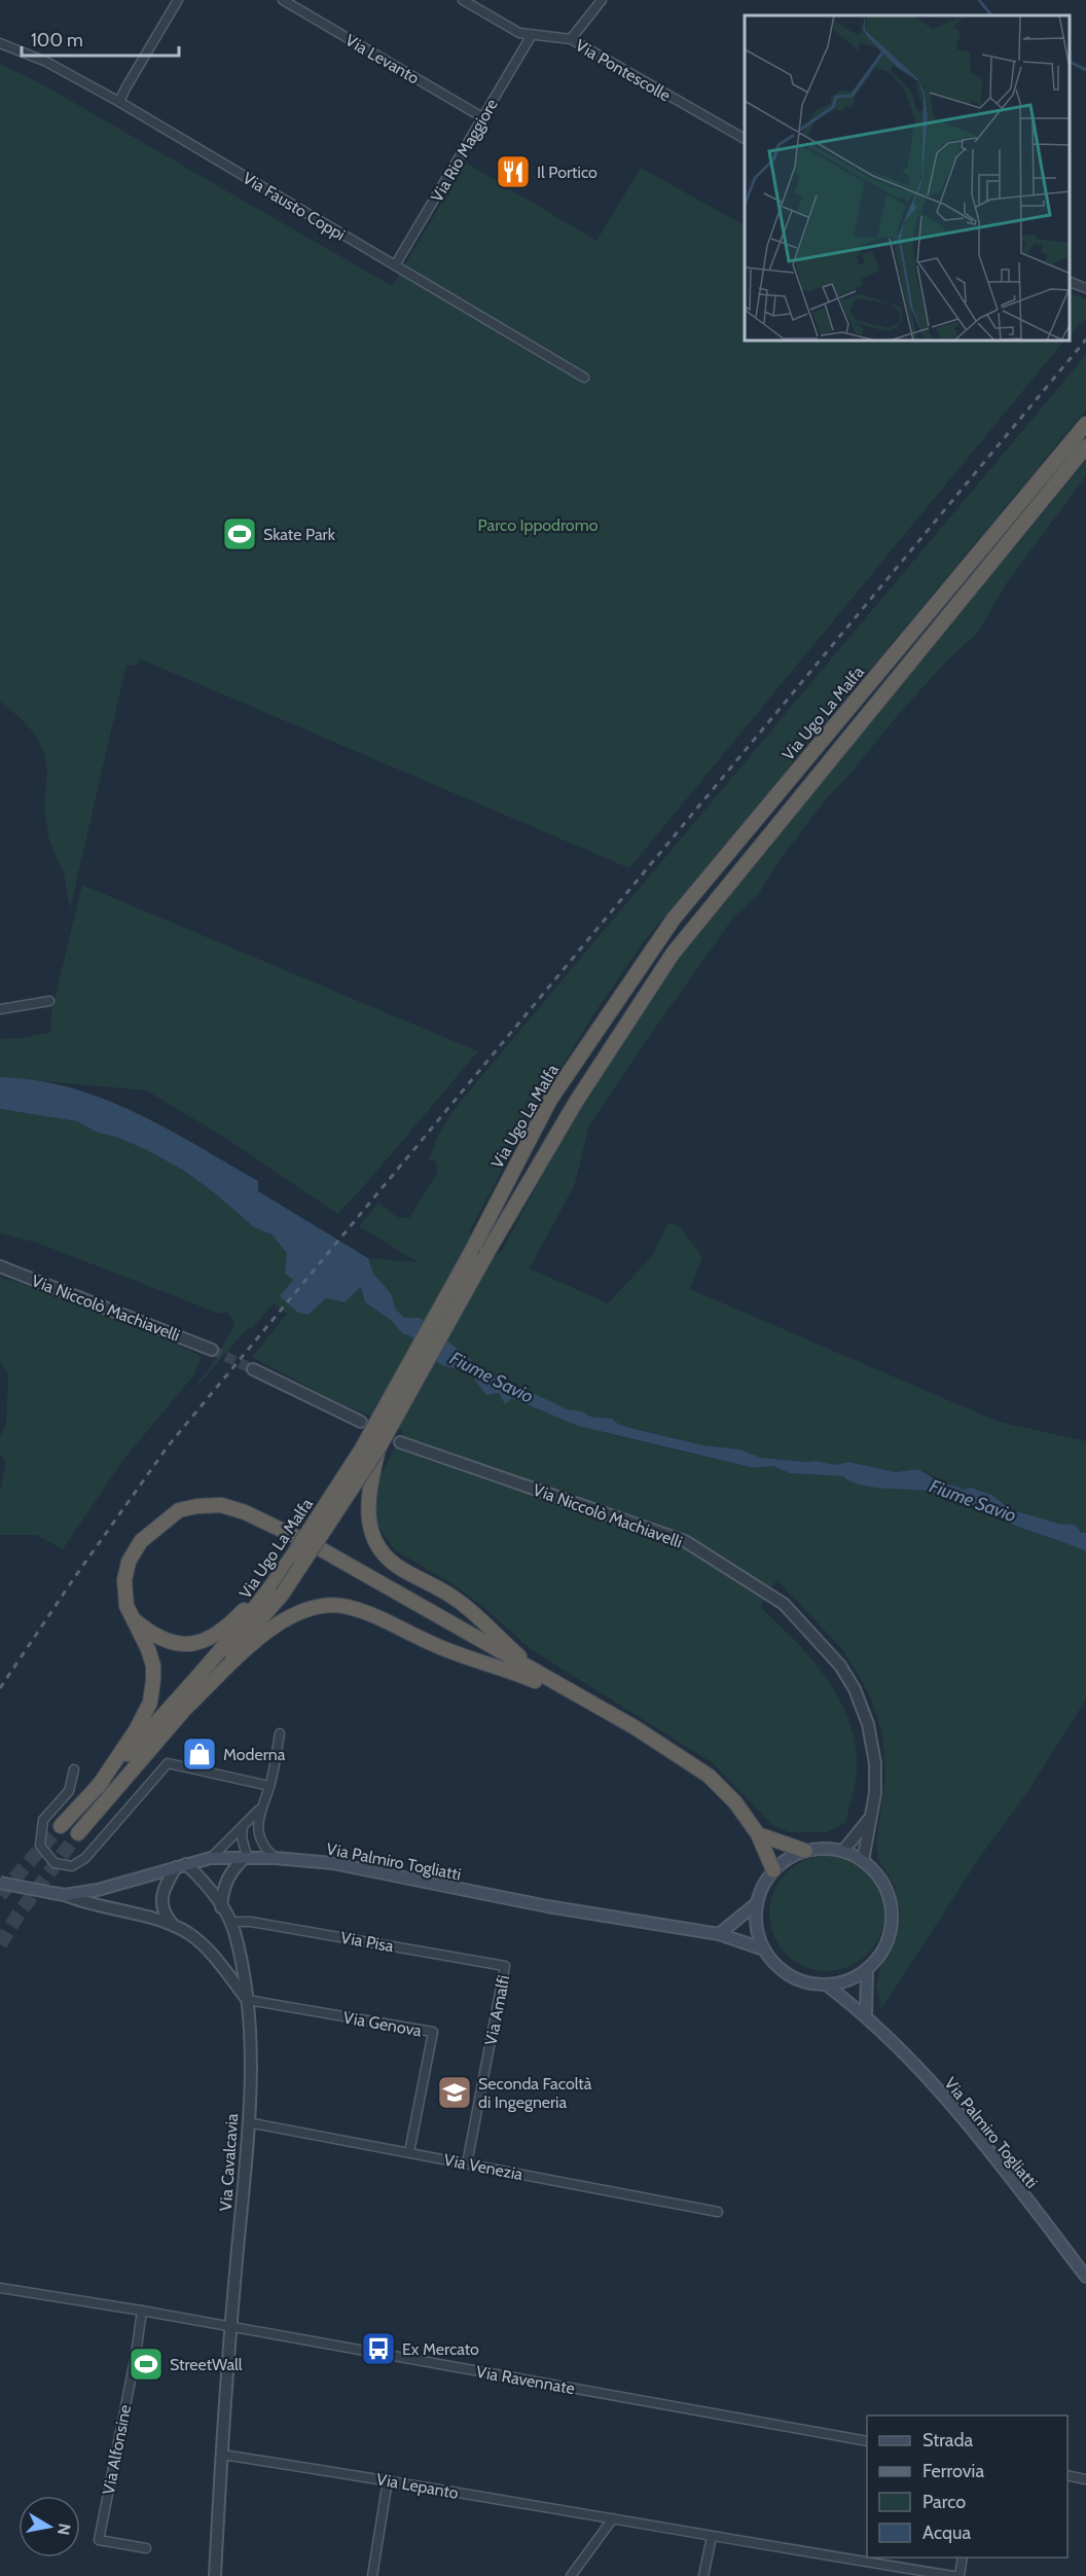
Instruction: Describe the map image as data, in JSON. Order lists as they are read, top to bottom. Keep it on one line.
{"streets":{"highway":["Via Ugo La Malfa"],"main road":["Via Palmiro Togliatti"],"street":["Via Levanto","Via Pontescolle","Via Rio Maggiore","Via Fausto Coppi","Via Niccolò Machiavelli","Via Pisa","Via Amalfi","Via Genova","Via Cavalcavia","Via Venezia","Via Ravennate","Via Alfonsine","Via Lepanto"]},"crossings":[["Via Levanto","Via Rio Maggiore"],["Via Pontescolle","Via Rio Maggiore"],["Via Rio Maggiore","Via Fausto Coppi"],["Via Niccolò Machiavelli","Via Palmiro Togliatti"],["Via Palmiro Togliatti","Via Cavalcavia"],["Via Pisa","Via Amalfi"],["Via Pisa","Via Cavalcavia"],["Via Amalfi","Via Venezia"],["Via Genova","Via Cavalcavia"],["Via Genova","Via Venezia"],["Via Cavalcavia","Via Venezia"],["Via Cavalcavia","Via Ravennate"],["Via Cavalcavia","Via Lepanto"],["Via Ravennate","Via Alfonsine"]],"water":["Fiume Savio"],"parks":["Parco Ippodromo"],"places":{"restaurant":["Il Portico"],"sports":["Skate Park","StreetWall"],"shop":["Moderna"],"school or university":["Seconda Facoltà di Ingegneria"],"bus stop":["Ex Mercato"]},"legend":["Strada","Ferrovia","Parco","Acqua"],"scale_bar":"100 m","north":"right"}
